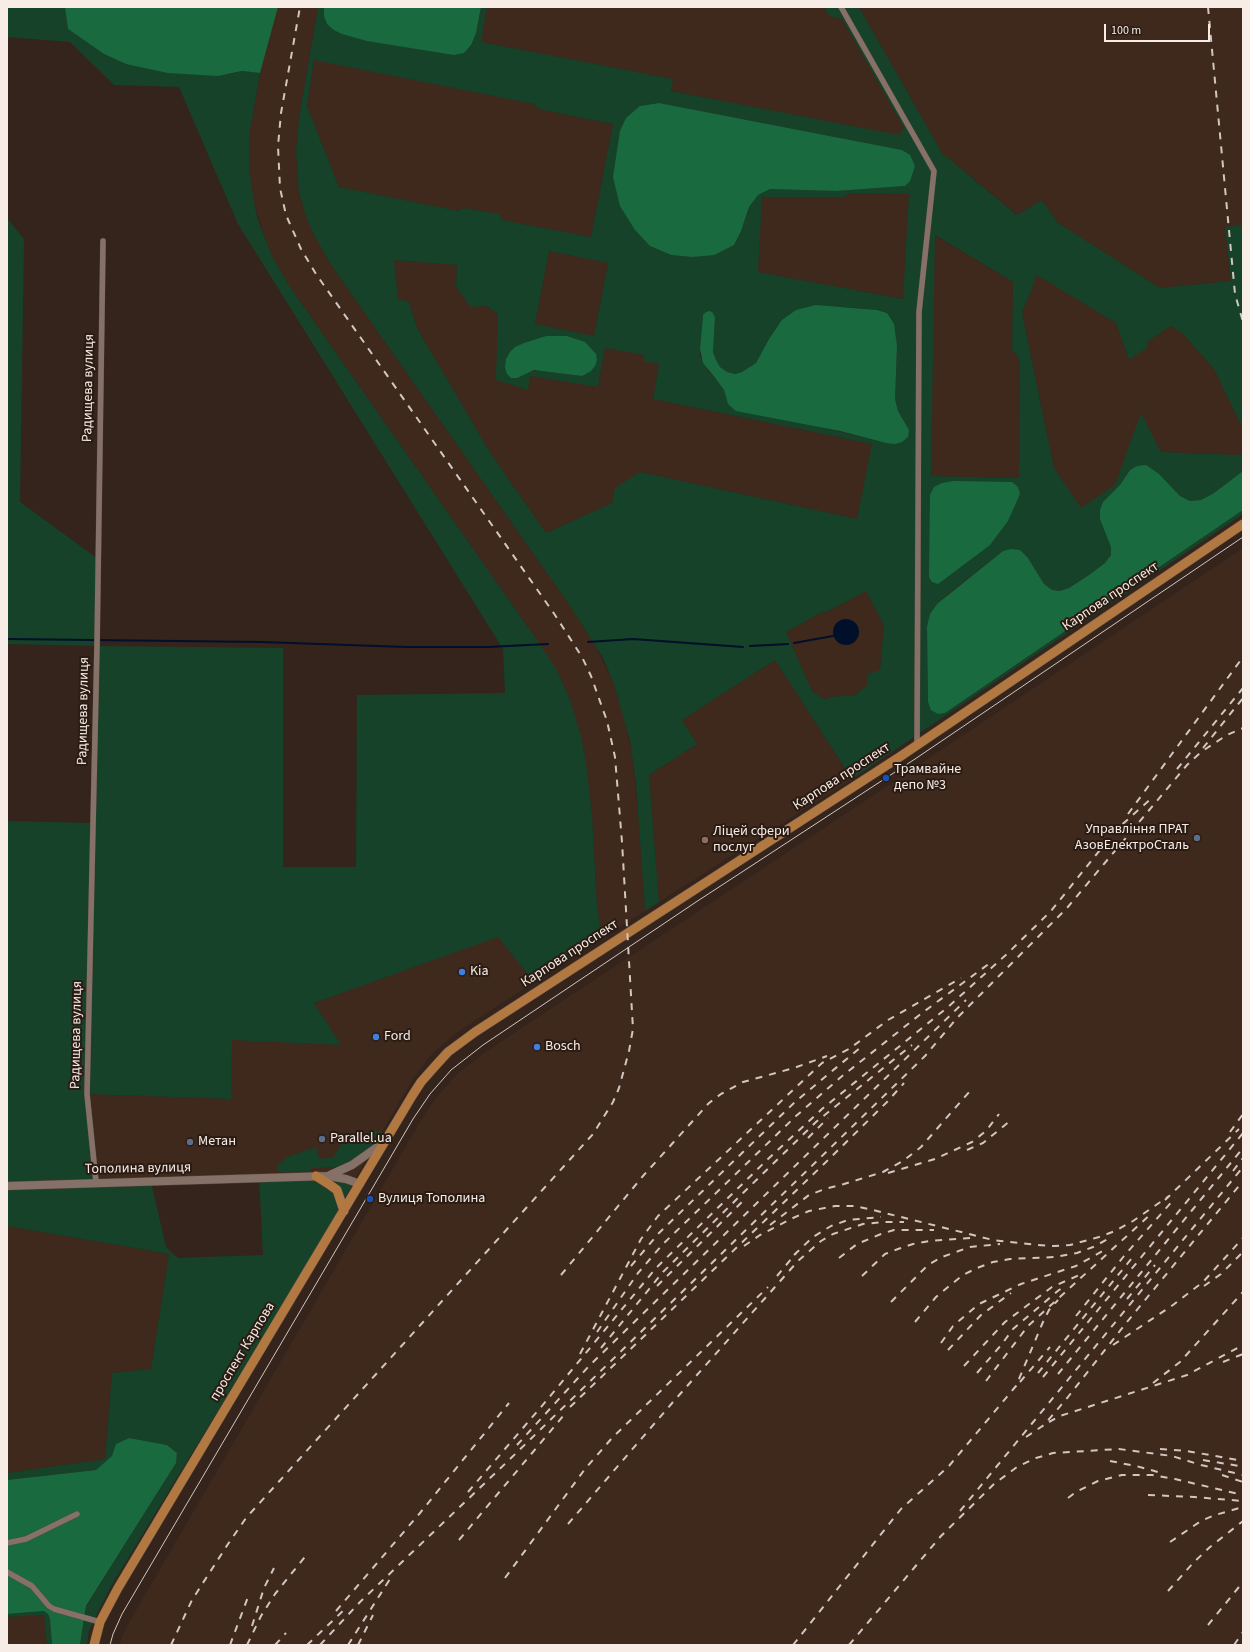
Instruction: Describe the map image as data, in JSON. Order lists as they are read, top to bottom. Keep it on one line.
{"streets":{"main road":["Карпова проспект","Тополина вулиця","проспект Карпова"],"street":["Радищева вулиця"]},"crossings":[["Радищева вулиця","Тополина вулиця"],["Карпова проспект","проспект Карпова"]],"places":["Трамвайне депо №3","Управління ПРАТ АзовЕлектроСталь","Ліцей сфери послуг","Kia","Ford","Bosch","Parallel.ua","Метан","Вулиця Тополина"],"scale_bar":"100 m"}
